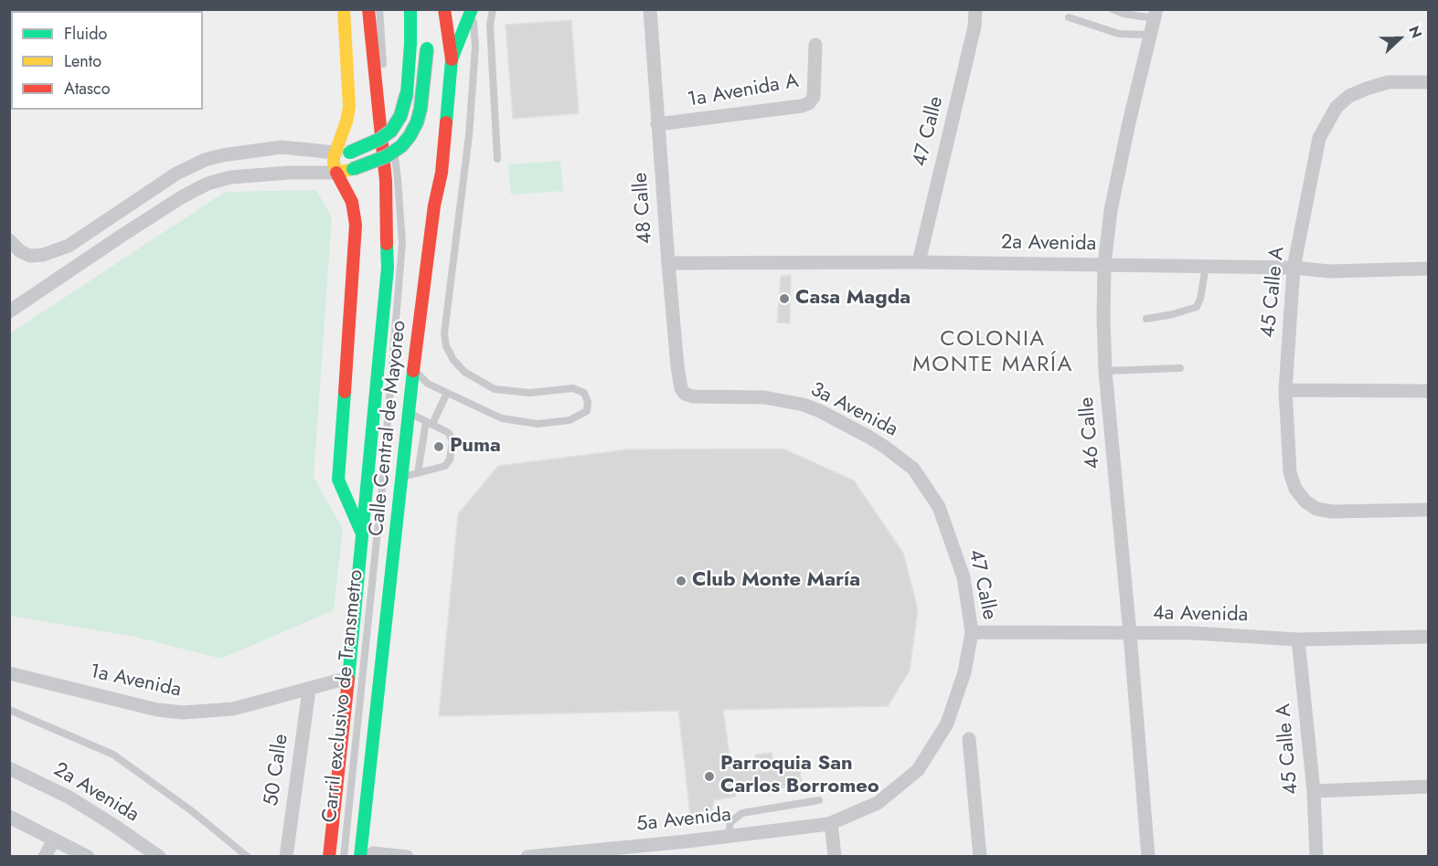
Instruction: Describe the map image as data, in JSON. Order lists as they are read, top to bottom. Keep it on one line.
{"streets":{"main road":["Calle Central de Mayoreo"],"street":["1a Avenida A","47 Calle","48 Calle","2a Avenida","45 Calle A","3a Avenida","46 Calle","4a Avenida","1a Avenida","50 Calle","5a Avenida"],"lane":["Carril exclusivo de Transmetro"]},"crossings":[["1a Avenida A","48 Calle"],["47 Calle","2a Avenida"],["47 Calle","3a Avenida"],["47 Calle","4a Avenida"],["47 Calle","5a Avenida"],["48 Calle","2a Avenida"],["48 Calle","3a Avenida"],["2a Avenida","45 Calle A"],["2a Avenida","46 Calle"],["45 Calle A","4a Avenida"],["Calle Central de Mayoreo","1a Avenida"],["46 Calle","4a Avenida"],["1a Avenida","50 Calle"]],"districts":["COLONIA MONTE MARÍA"],"places":["Casa Magda","Puma","Club Monte María","Parroquia San Carlos Borromeo"],"legend":["Fluido","Lento","Atasco"],"north":"right"}
